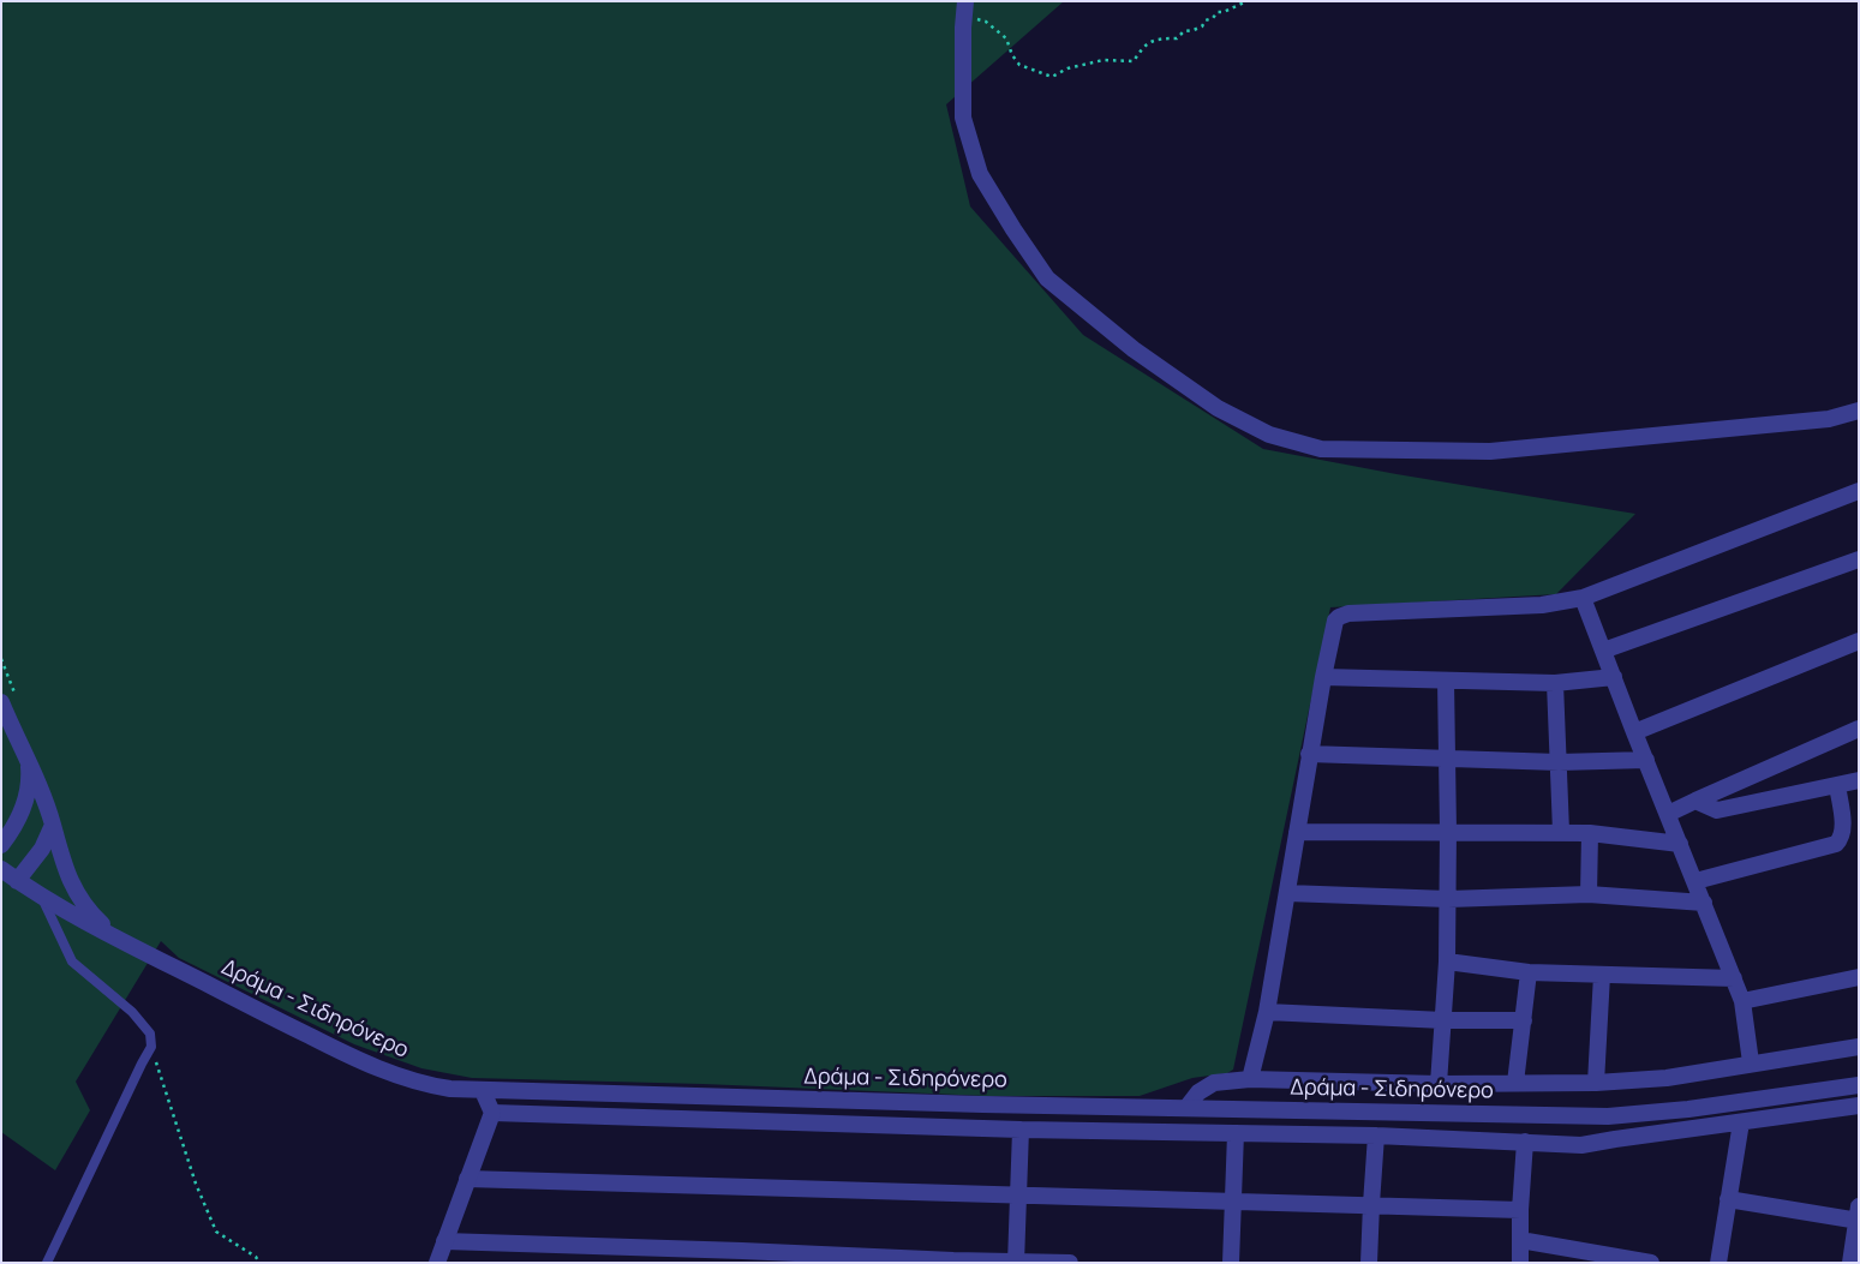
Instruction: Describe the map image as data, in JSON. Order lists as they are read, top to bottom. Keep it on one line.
{"streets":{"street":["Δράμα - Σιδηρόνερο"]}}
